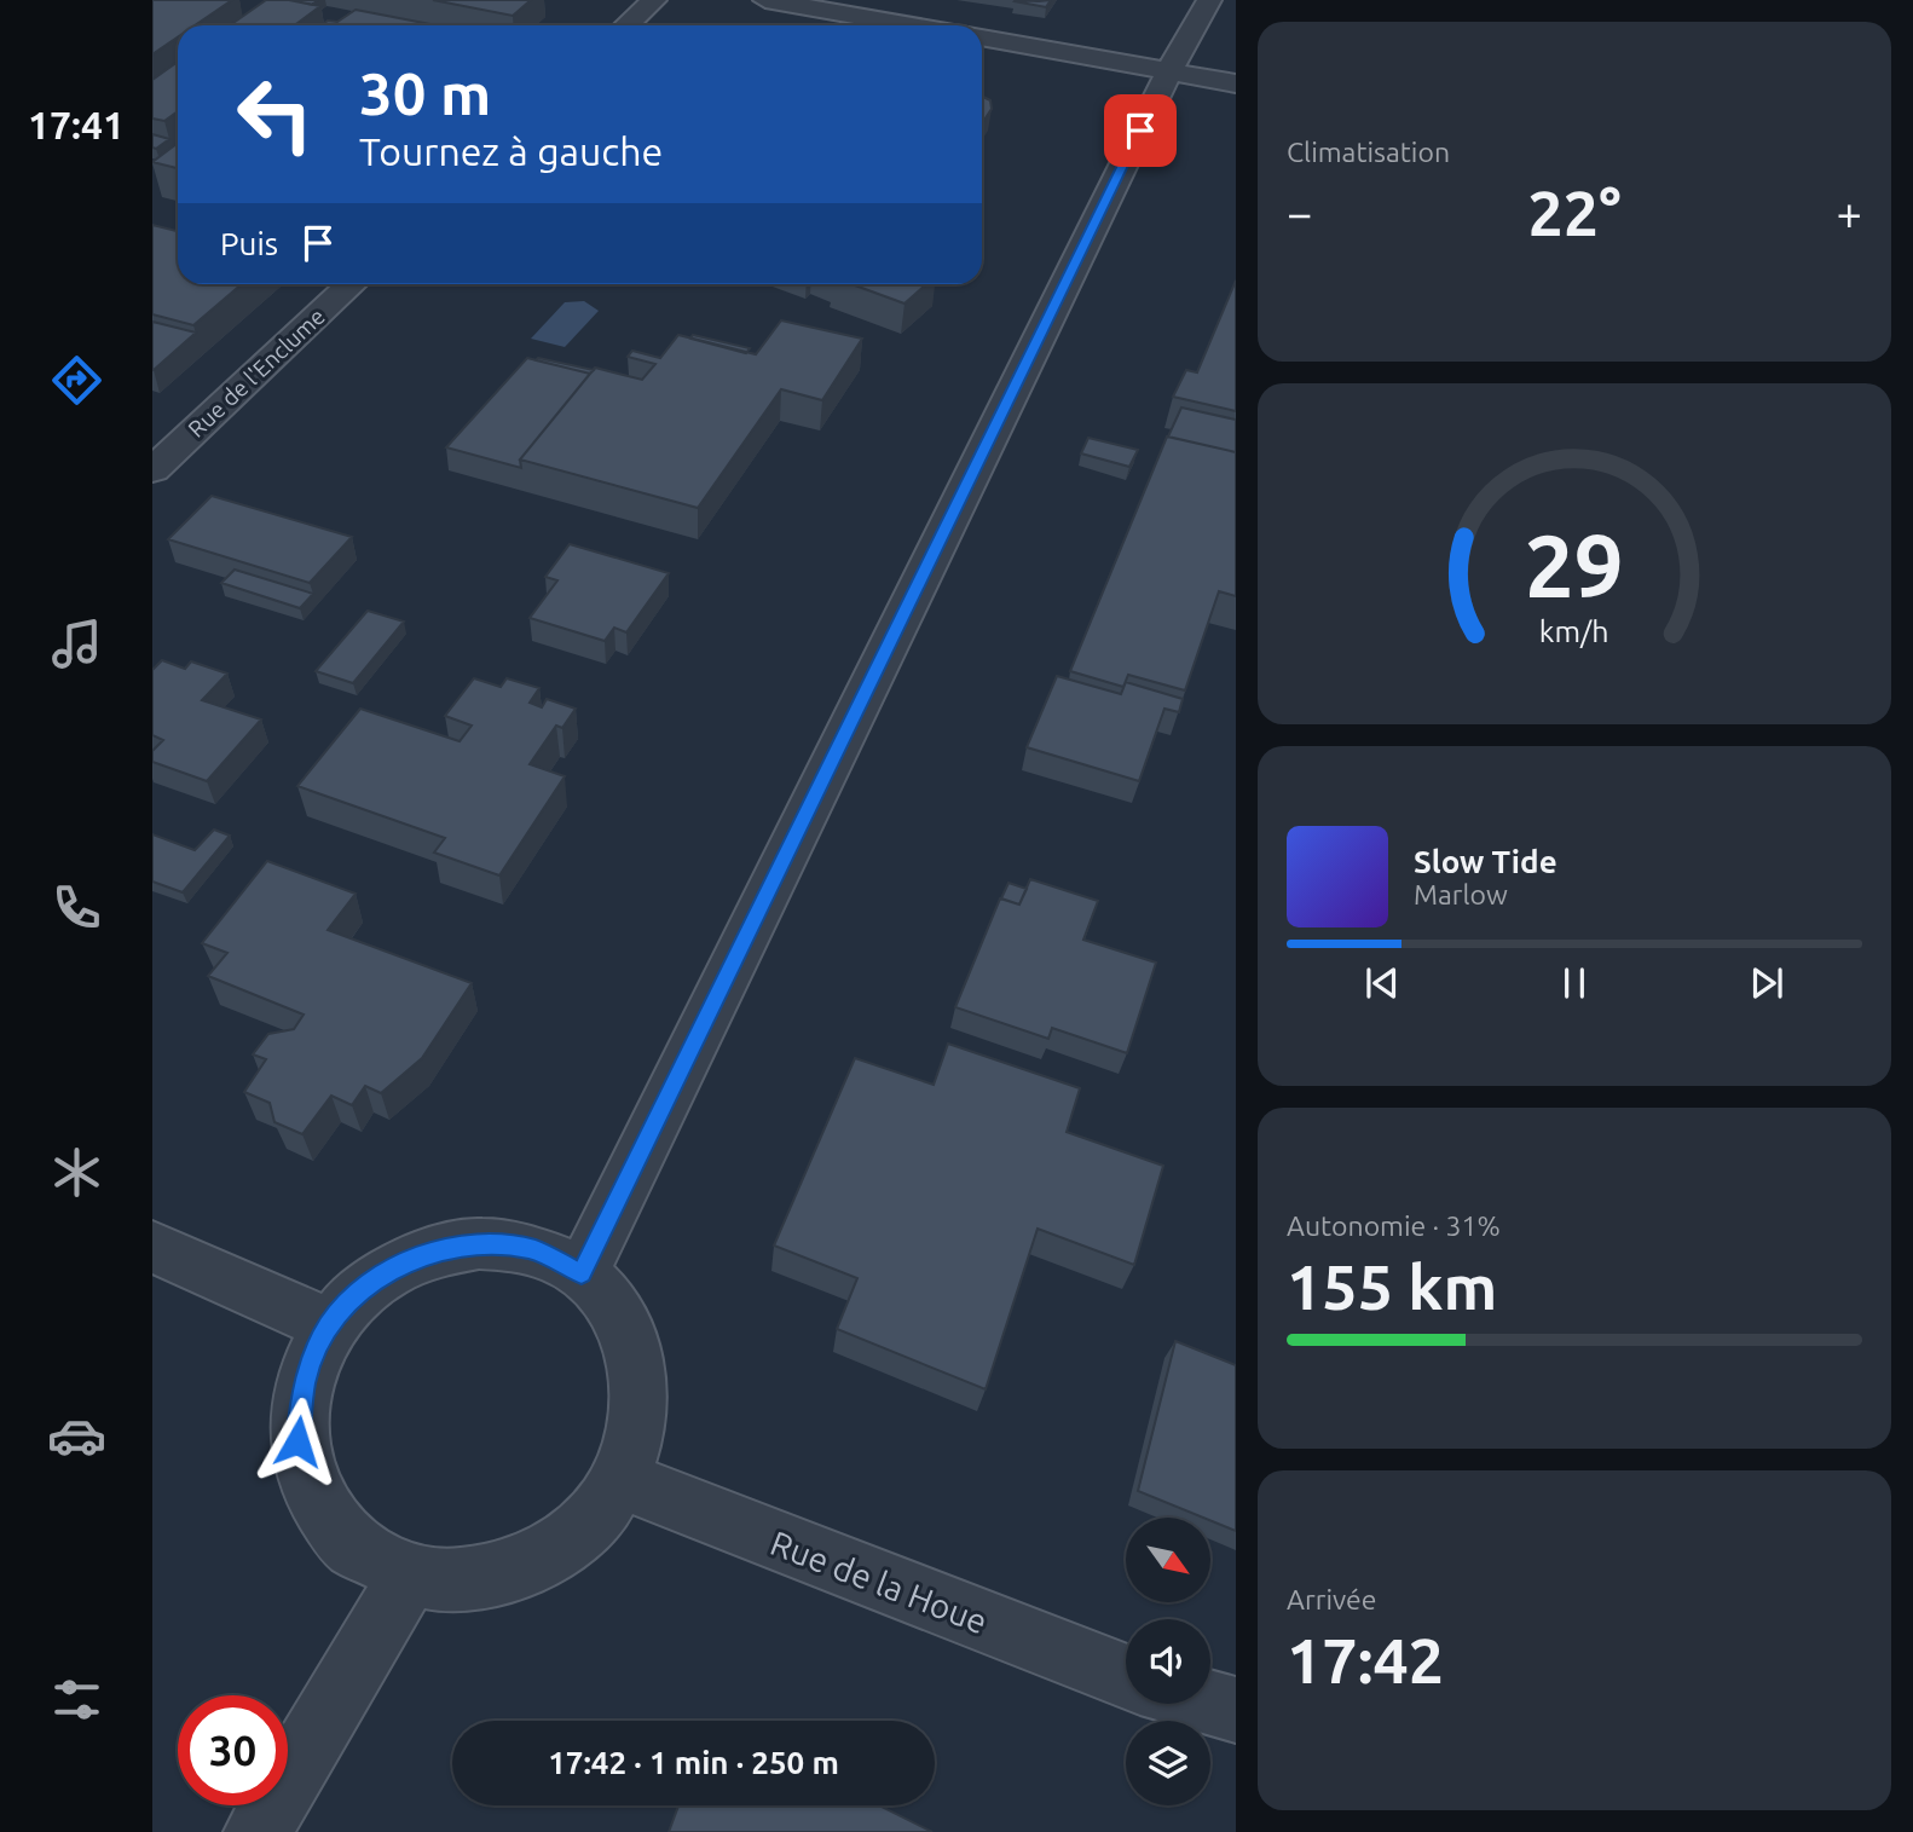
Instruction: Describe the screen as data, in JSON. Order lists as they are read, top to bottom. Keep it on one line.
{"streets":{"street":["Rue de l'Enclume","Rue de la Houe"]},"north":"bottom right","page":{"tabs":"17:41","tile":["Climatisation",["Autonomie · 31%","155 km"],["Arrivée","17:42"]],"turn":["30 m","Tournez à gauche"],"heat":["−","22°","+"],"then":"Puis","song":["Slow Tide","Marlow"],"limit":"30","trip":"17:42 · 1 min · 250 m","gauge":["29","km/h"]}}
